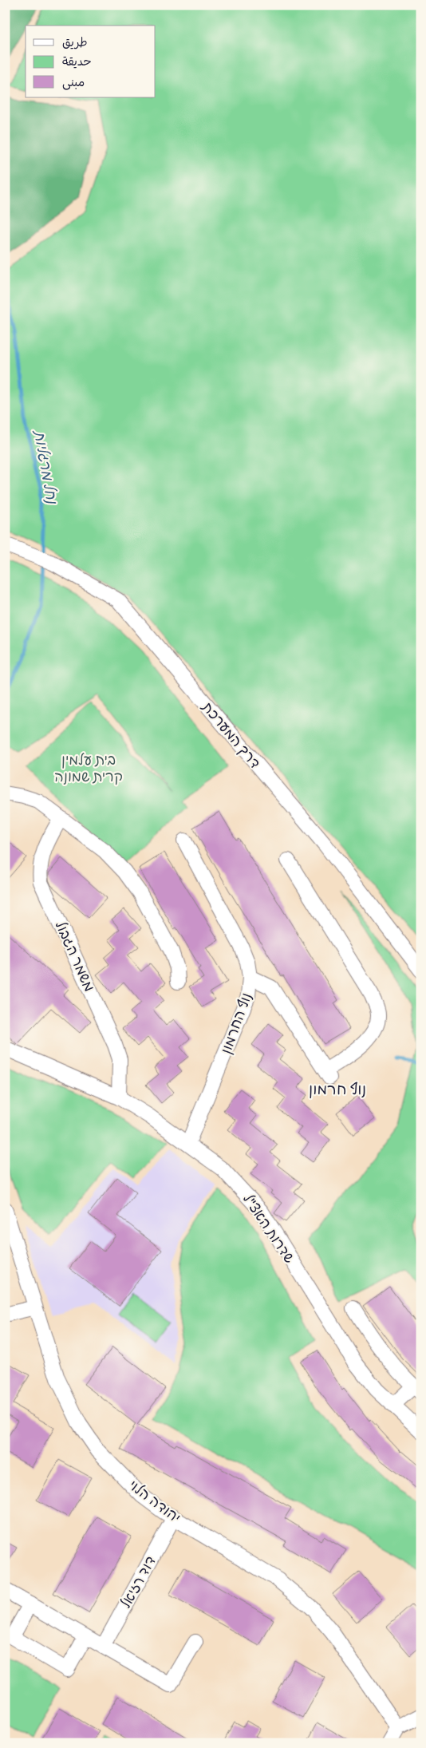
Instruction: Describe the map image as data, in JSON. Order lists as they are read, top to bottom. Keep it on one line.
{"streets":{"street":["דרך המערכת","משמר הגבול","נוף החרמון","שדרות האצ\"ל","יהודה הלוי","דוד רזיאל"]},"crossings":[["משמר הגבול","שדרות האצ\"ל"],["נוף החרמון","שדרות האצ\"ל"],["יהודה הלוי","דוד רזיאל"]],"districts":["נוף חרמון"],"water":["נחל מרגליות"],"parks":["בית עלמין קרית שמונה"],"legend":["طريق","حديقة","مبنى"]}
